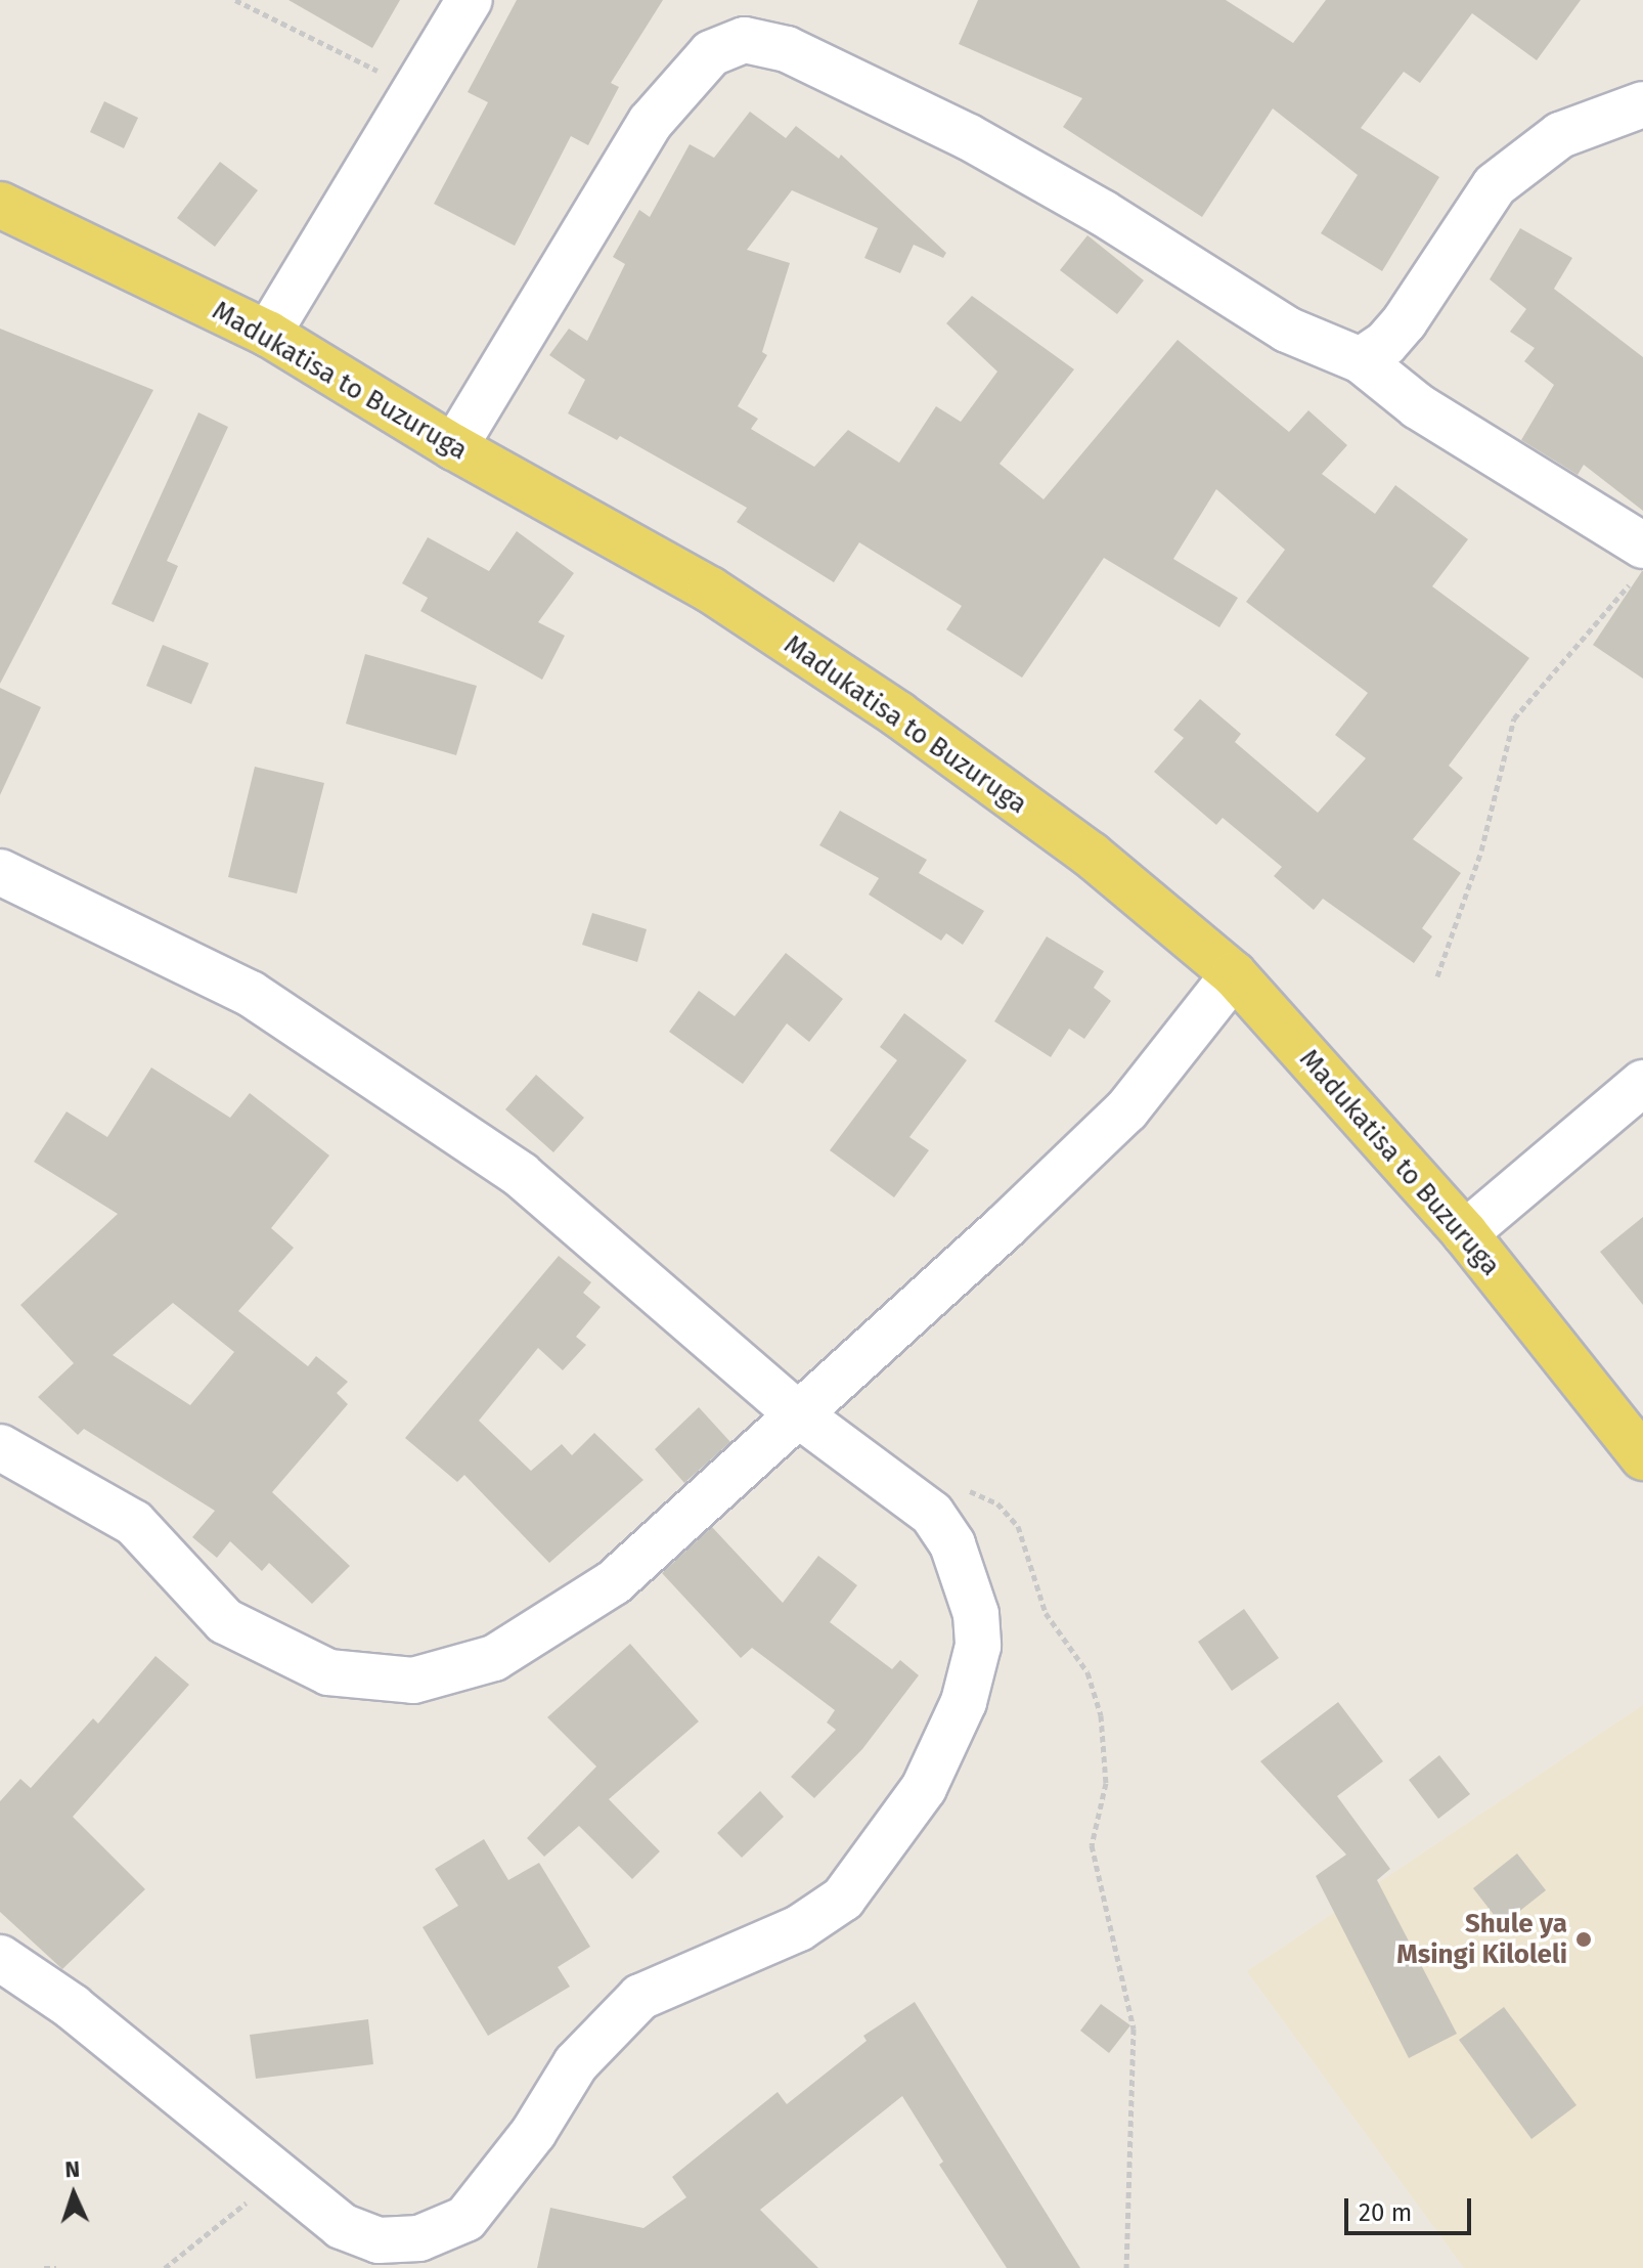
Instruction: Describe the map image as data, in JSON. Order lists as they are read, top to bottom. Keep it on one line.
{"streets":{"main road":["Madukatisa to Buzuruga"]},"places":["Shule ya Msingi Kiloleli"],"scale_bar":"20 m","north":"top"}
